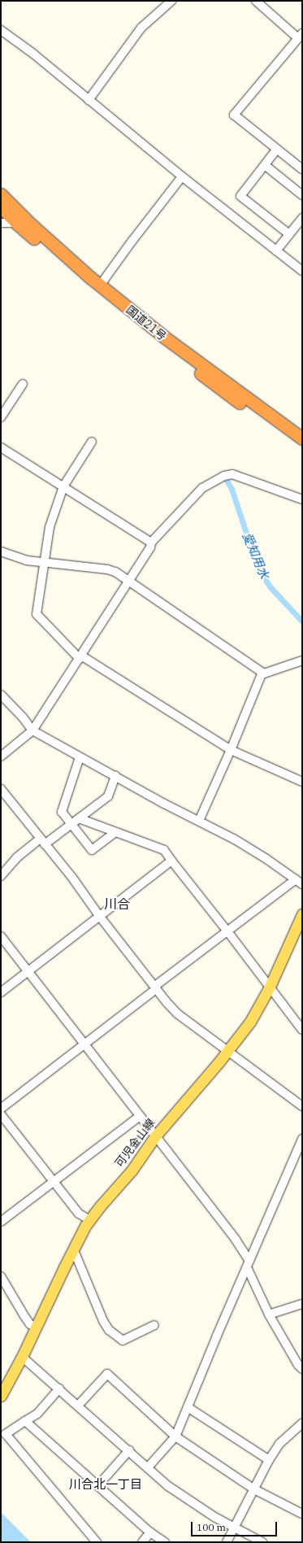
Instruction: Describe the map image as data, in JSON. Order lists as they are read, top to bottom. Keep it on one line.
{"streets":{"highway":["国道21号"],"main road":["可児金山線"]},"districts":["川合","川合北一丁目"],"water":["愛知用水"],"scale_bar":"100 m"}
